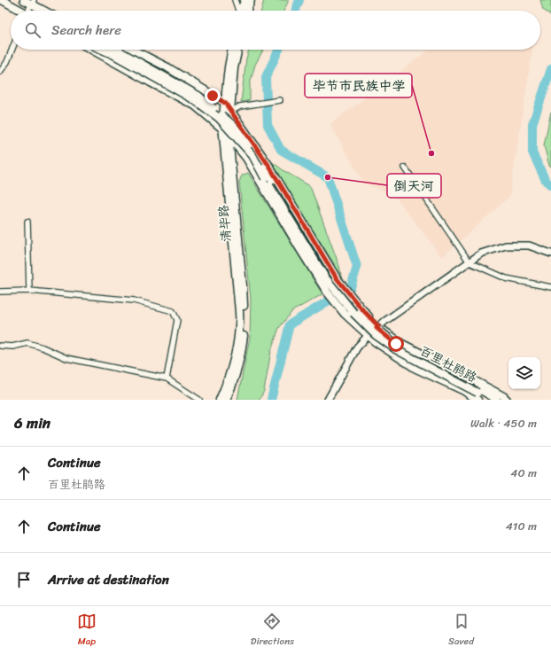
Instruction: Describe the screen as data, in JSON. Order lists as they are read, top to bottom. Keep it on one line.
{"streets":{"main road":["清毕路","百里杜鹃路"]},"places":["毕节市民族中学","倒天河"],"page":{"search":"Search here","heading":["6 min","Walk · 450 m"],"list":[["Continue","百里杜鹃路","40 m"],["Continue","410 m"],"Arrive at destination"],"nav":["Map","Directions","Saved"]}}
